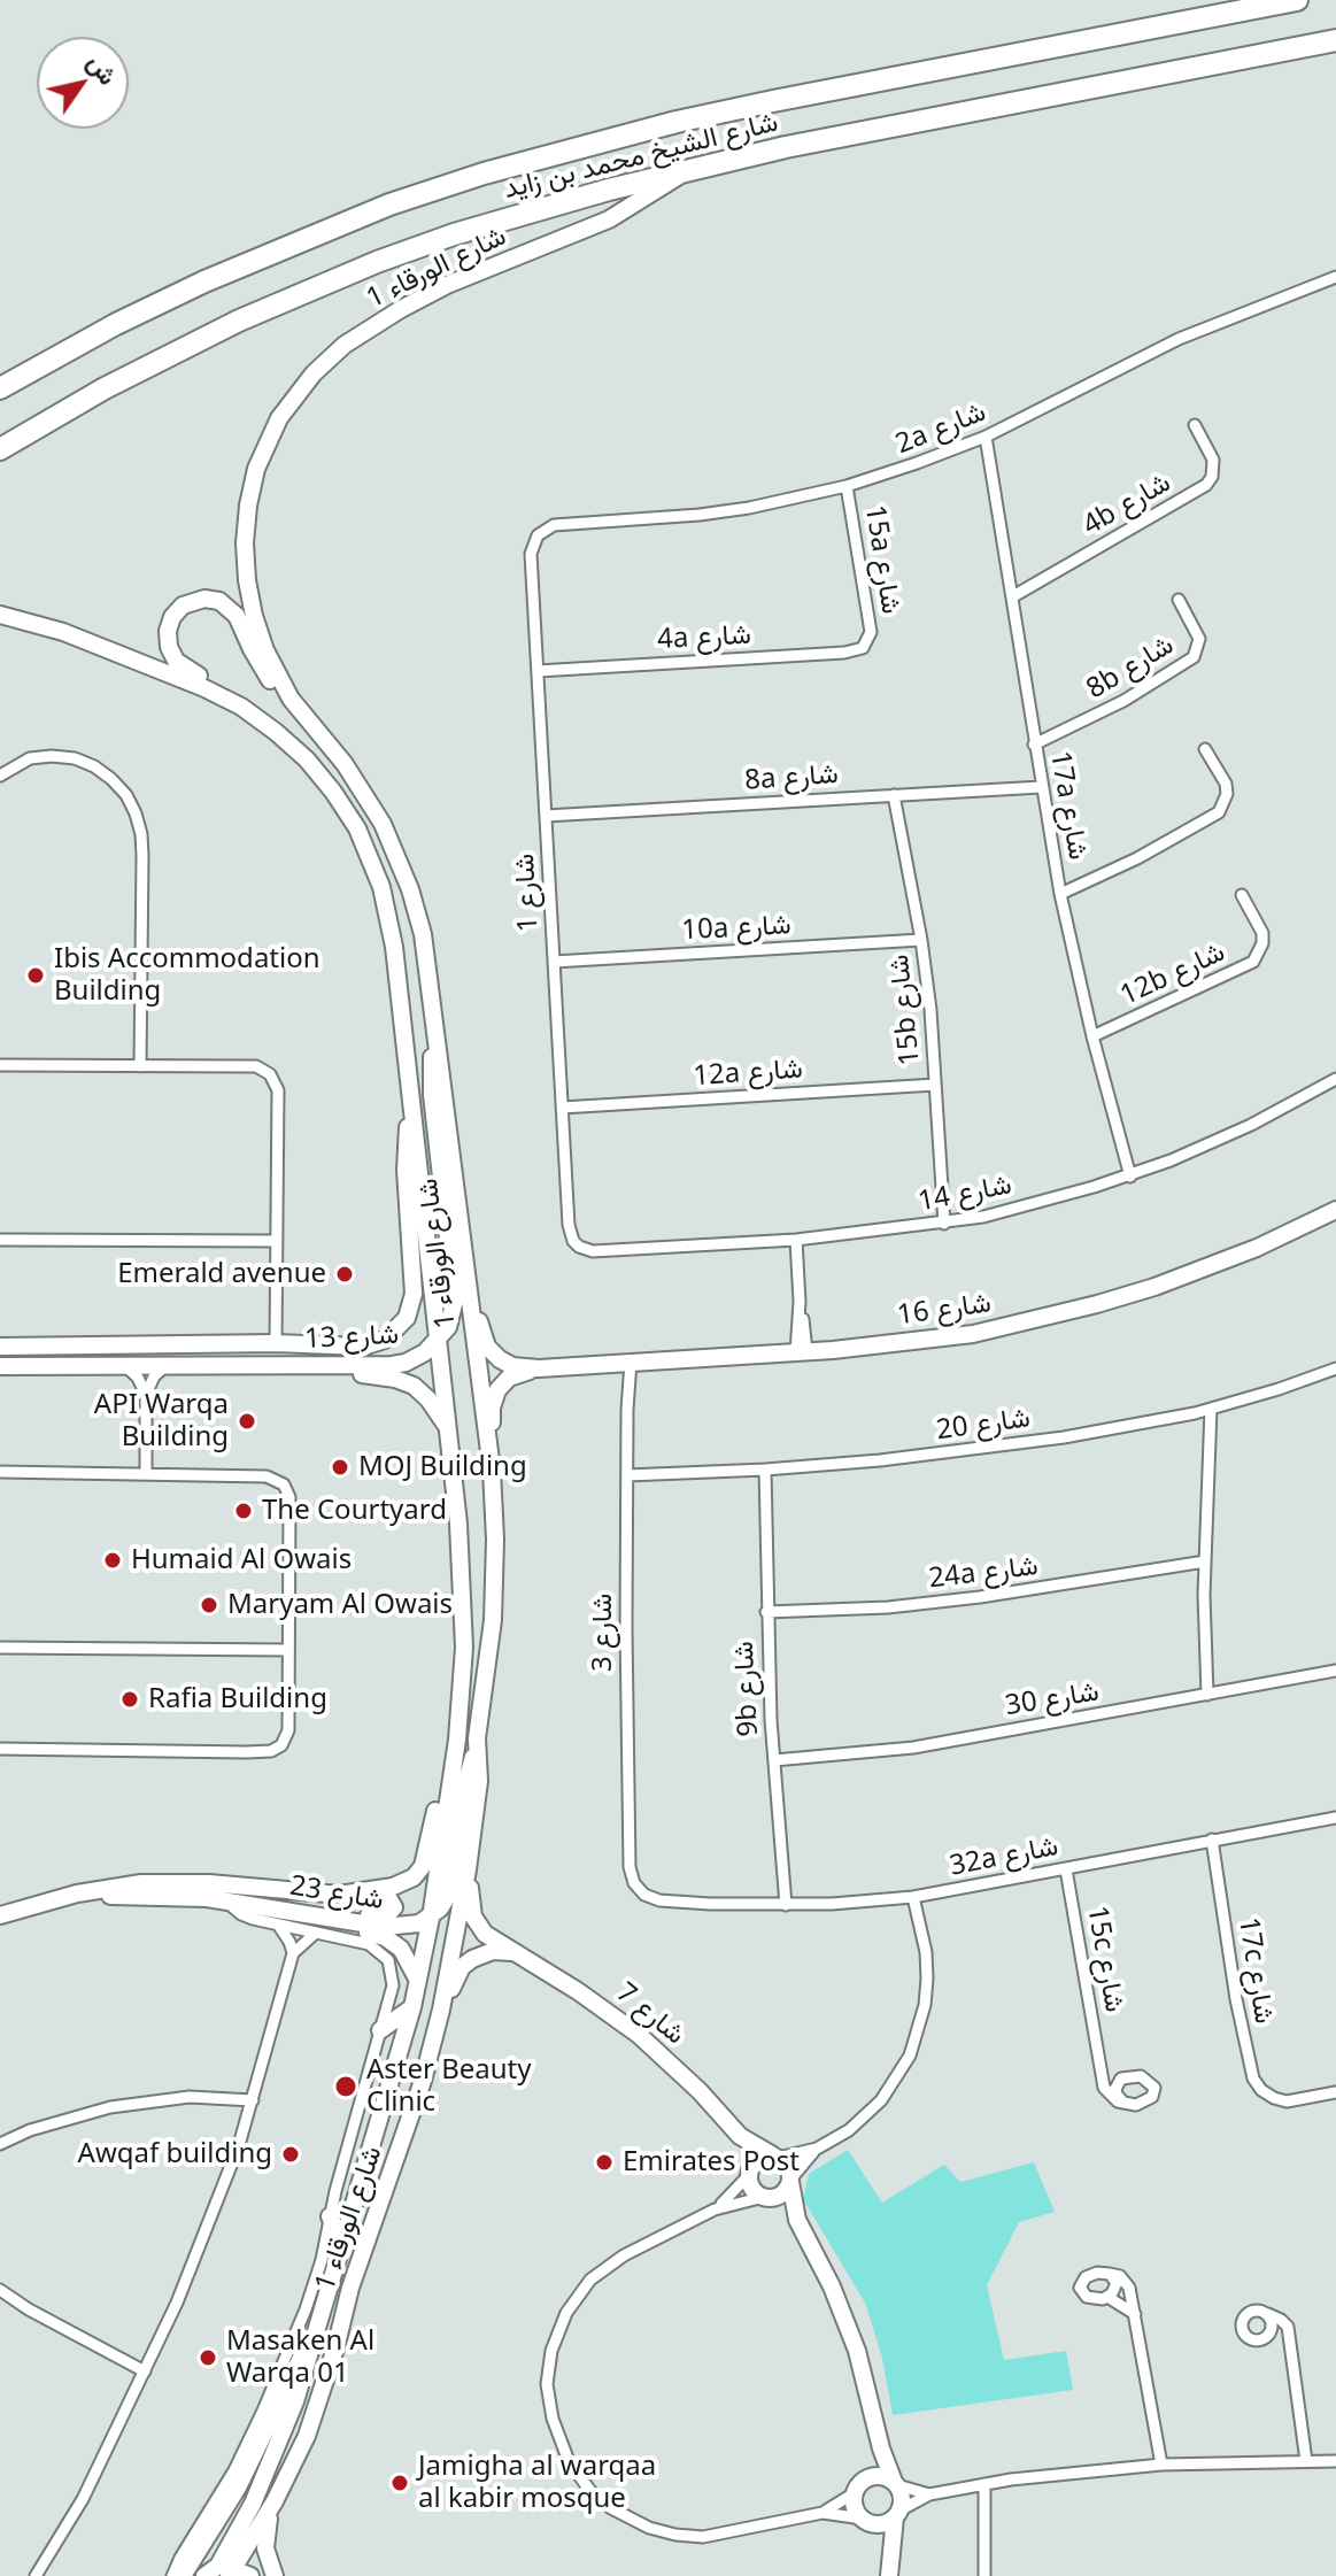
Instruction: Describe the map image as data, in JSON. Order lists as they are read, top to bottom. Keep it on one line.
{"streets":{"highway":["شارع الشيخ محمد بن زايد"],"street":["شارع الورقاء 1","2a شارع","4b شارع","15a شارع","4a شارع","8b شارع","8a شارع","17a شارع","شارع 1","10a شارع","12b شارع","15b شارع","12a شارع","شارع 14","شارع 16","شارع 13","شارع 20","24a شارع","شارع 3","9b شارع","شارع 30","32a شارع","شارع 23","15c شارع","17c شارع","شارع 7"]},"crossings":[["شارع الشيخ محمد بن زايد","شارع الورقاء 1"],["شارع الورقاء 1","شارع 16"],["شارع الورقاء 1","شارع 13"],["شارع الورقاء 1","شارع 23"],["شارع الورقاء 1","شارع 7"],["2a شارع","15a شارع"],["2a شارع","17a شارع"],["2a شارع","شارع 1"],["4b شارع","17a شارع"],["15a شارع","4a شارع"],["4a شارع","شارع 1"],["8b شارع","17a شارع"],["8a شارع","17a شارع"],["8a شارع","شارع 1"],["8a شارع","15b شارع"],["17a شارع","12b شارع"],["17a شارع","شارع 14"],["شارع 1","10a شارع"],["شارع 1","12a شارع"],["شارع 1","شارع 14"],["10a شارع","15b شارع"],["15b شارع","12a شارع"],["15b شارع","شارع 14"],["شارع 16","شارع 3"],["شارع 20","شارع 3"],["شارع 20","9b شارع"],["24a شارع","9b شارع"],["شارع 3","32a شارع"],["9b شارع","شارع 30"],["9b شارع","32a شارع"],["32a شارع","15c شارع"],["32a شارع","17c شارع"]],"places":["Ibis Accommodation Building","Emerald avenue","API Warqa Building","MOJ Building","The Courtyard","Humaid Al Owais","Maryam Al Owais","Rafia Building","Aster Beauty Clinic","Awqaf building","Emirates Post","Masaken Al Warqa 01","Jamigha al warqaa al kabir mosque"],"north":"top right"}
